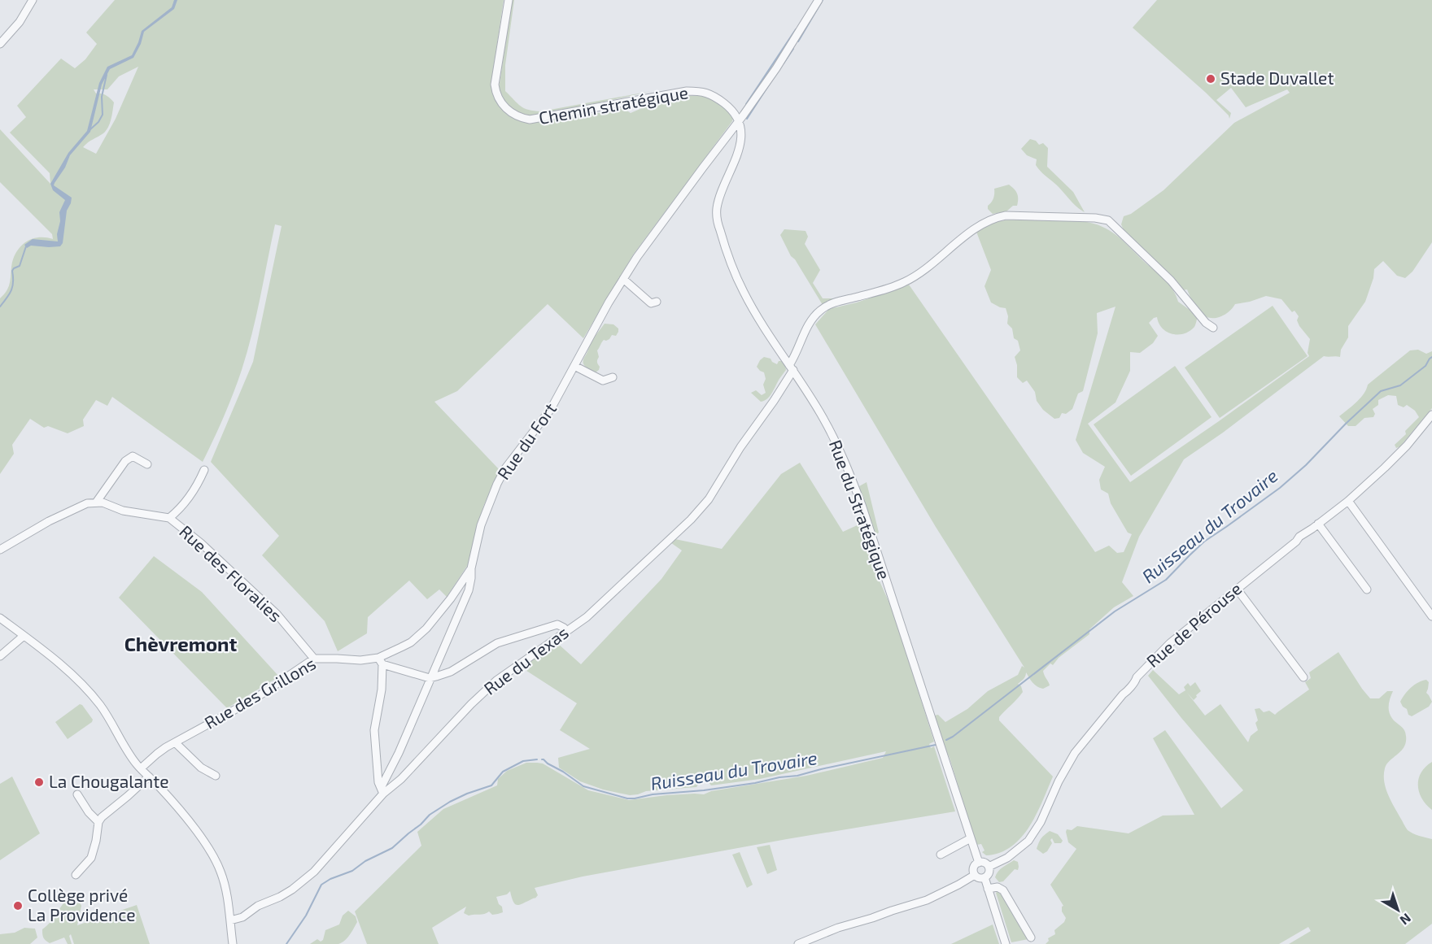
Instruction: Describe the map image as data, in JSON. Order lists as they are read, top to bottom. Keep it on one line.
{"streets":{"street":["Chemin stratégique","Rue du Fort","Rue du Stratégique","Rue des Floralies","Rue de Pérouse","Rue du Texas","Rue des Grillons"]},"crossings":[["Chemin stratégique","Rue du Fort"],["Chemin stratégique","Rue du Stratégique"],["Rue du Fort","Rue du Stratégique"],["Rue du Fort","Rue du Texas"],["Rue du Fort","Rue des Grillons"],["Rue du Stratégique","Rue de Pérouse"],["Rue du Stratégique","Rue du Texas"],["Rue des Floralies","Rue des Grillons"]],"districts":["Chèvremont"],"water":["Ruisseau du Trovaire"],"places":["Stade Duvallet","La Chougalante","Collège privé La Providence"],"north":"bottom right"}
